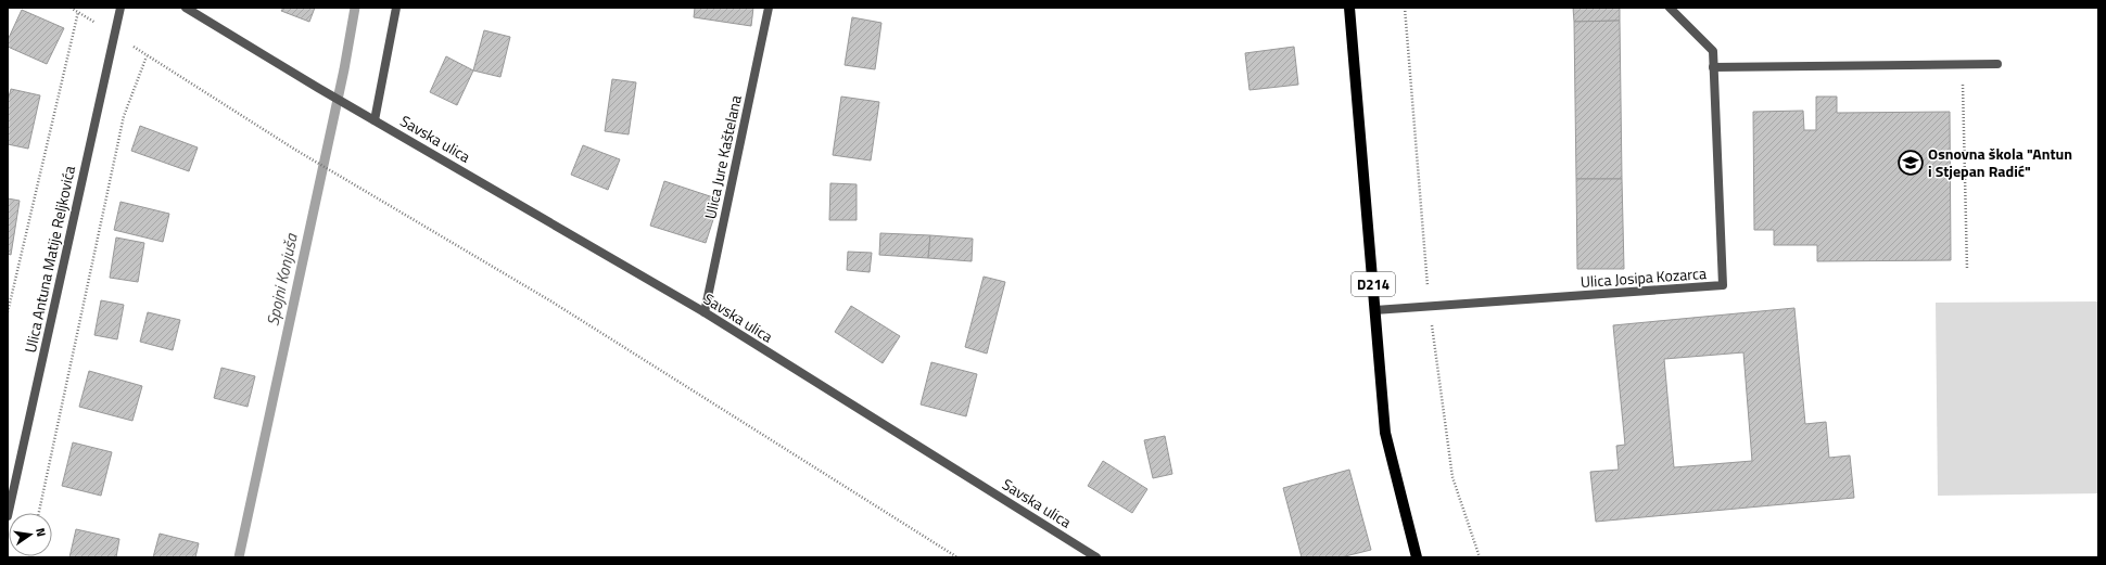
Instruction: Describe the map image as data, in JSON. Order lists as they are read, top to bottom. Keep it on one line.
{"streets":{"main road":["D214"],"street":["Savska ulica","Ulica Jure Kaštelana","Ulica Antuna Matije Reljkovića","Ulica Josipa Kozarca"]},"crossings":[["Savska ulica","Ulica Jure Kaštelana"],["Ulica Josipa Kozarca","D214"]],"water":["Spojni Konjuša"],"places":{"school or university":["Osnovna škola \"Antun i Stjepan Radić\""]},"north":"right"}
